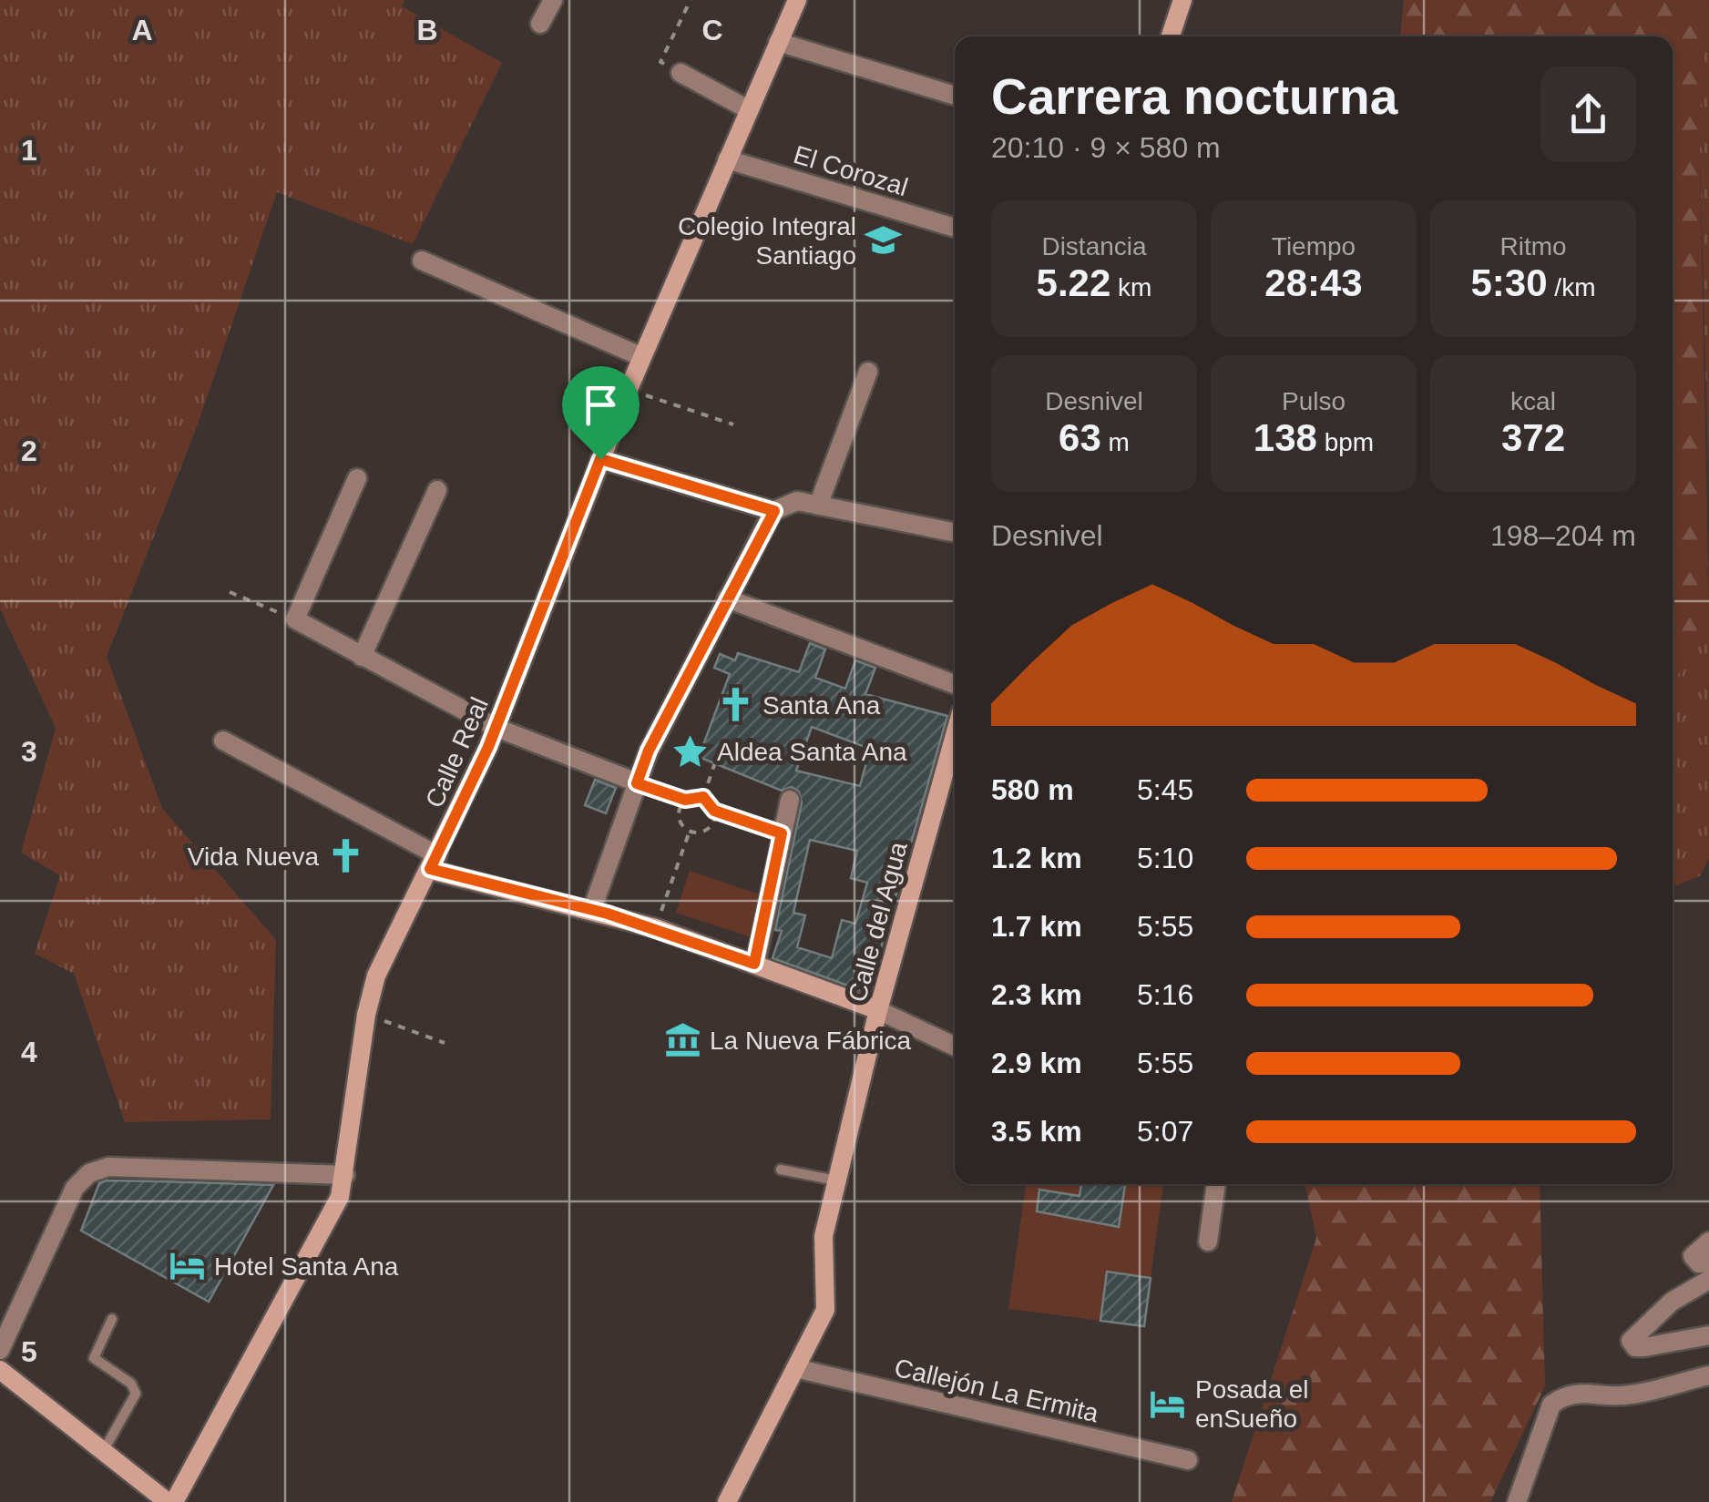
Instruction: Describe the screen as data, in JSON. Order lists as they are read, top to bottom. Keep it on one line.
{"streets":{"street":["El Corozal","Calle Real","Calle del Agua","Callejón La Ermita"]},"crossings":[["El Corozal","Calle Real"],["Calle del Agua","Callejón La Ermita"]],"places":{"school or university":["Colegio Integral Santiago"],"church":["Santa Ana","Vida Nueva"],"place":["Aldea Santa Ana"],"museum":["La Nueva Fábrica"],"hotel":["Hotel Santa Ana","Posada el enSueño"]},"page":{"heading":["Carrera nocturna","20:10 · 9 × 580 m"],"stats":[["Distancia","5.22 km"],["Tiempo","28:43"],["Ritmo","5:30 /km"],["Desnivel","63 m"],["Pulso","138 bpm"],["kcal","372"]],"chart":["Desnivel","198–204 m"],"list":[{"name":"580 m","note":"5:45"},{"name":"1.2 km","note":"5:10"},{"name":"1.7 km","note":"5:55"},{"name":"2.3 km","note":"5:16"},{"name":"2.9 km","note":"5:55"},{"name":"3.5 km","note":"5:07"}]},"grid":{"columns":["A","B","C"],"rows":["1","2","3","4","5"]}}
